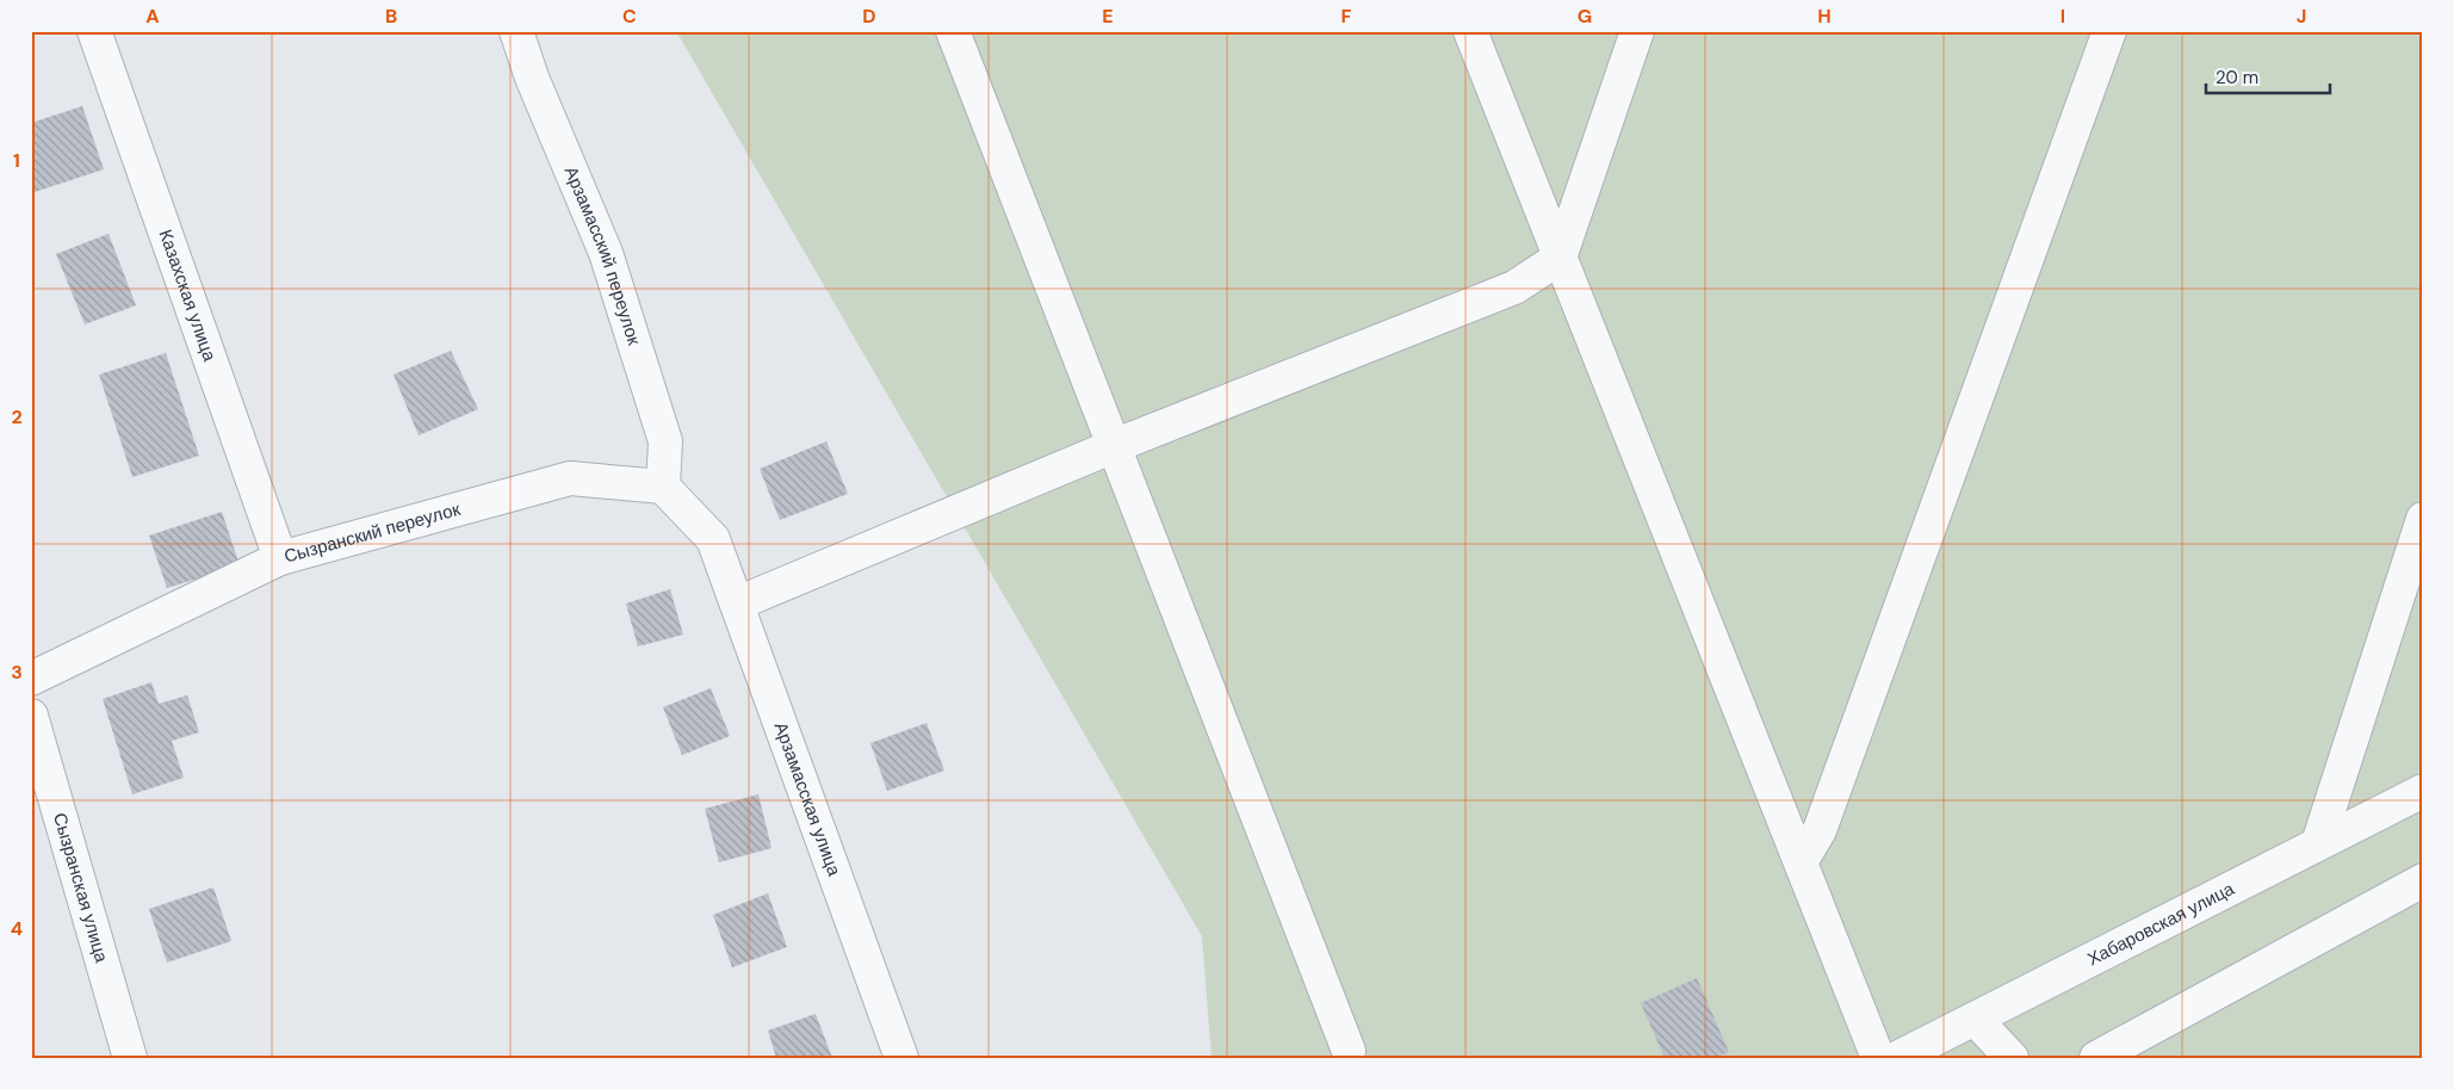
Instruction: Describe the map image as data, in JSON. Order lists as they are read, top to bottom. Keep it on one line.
{"streets":{"street":["Арзамасский переулок","Казахская улица","Сызранский переулок","Арзамасская улица","Сызранская улица","Хабаровская улица"]},"crossings":[["Арзамасский переулок","Сызранский переулок"],["Арзамасский переулок","Арзамасская улица"],["Казахская улица","Сызранский переулок"],["Сызранский переулок","Арзамасская улица"]],"scale_bar":"20 m","grid":{"columns":["A","B","C","D","E","F","G","H","I","J"],"rows":["1","2","3","4"]}}
